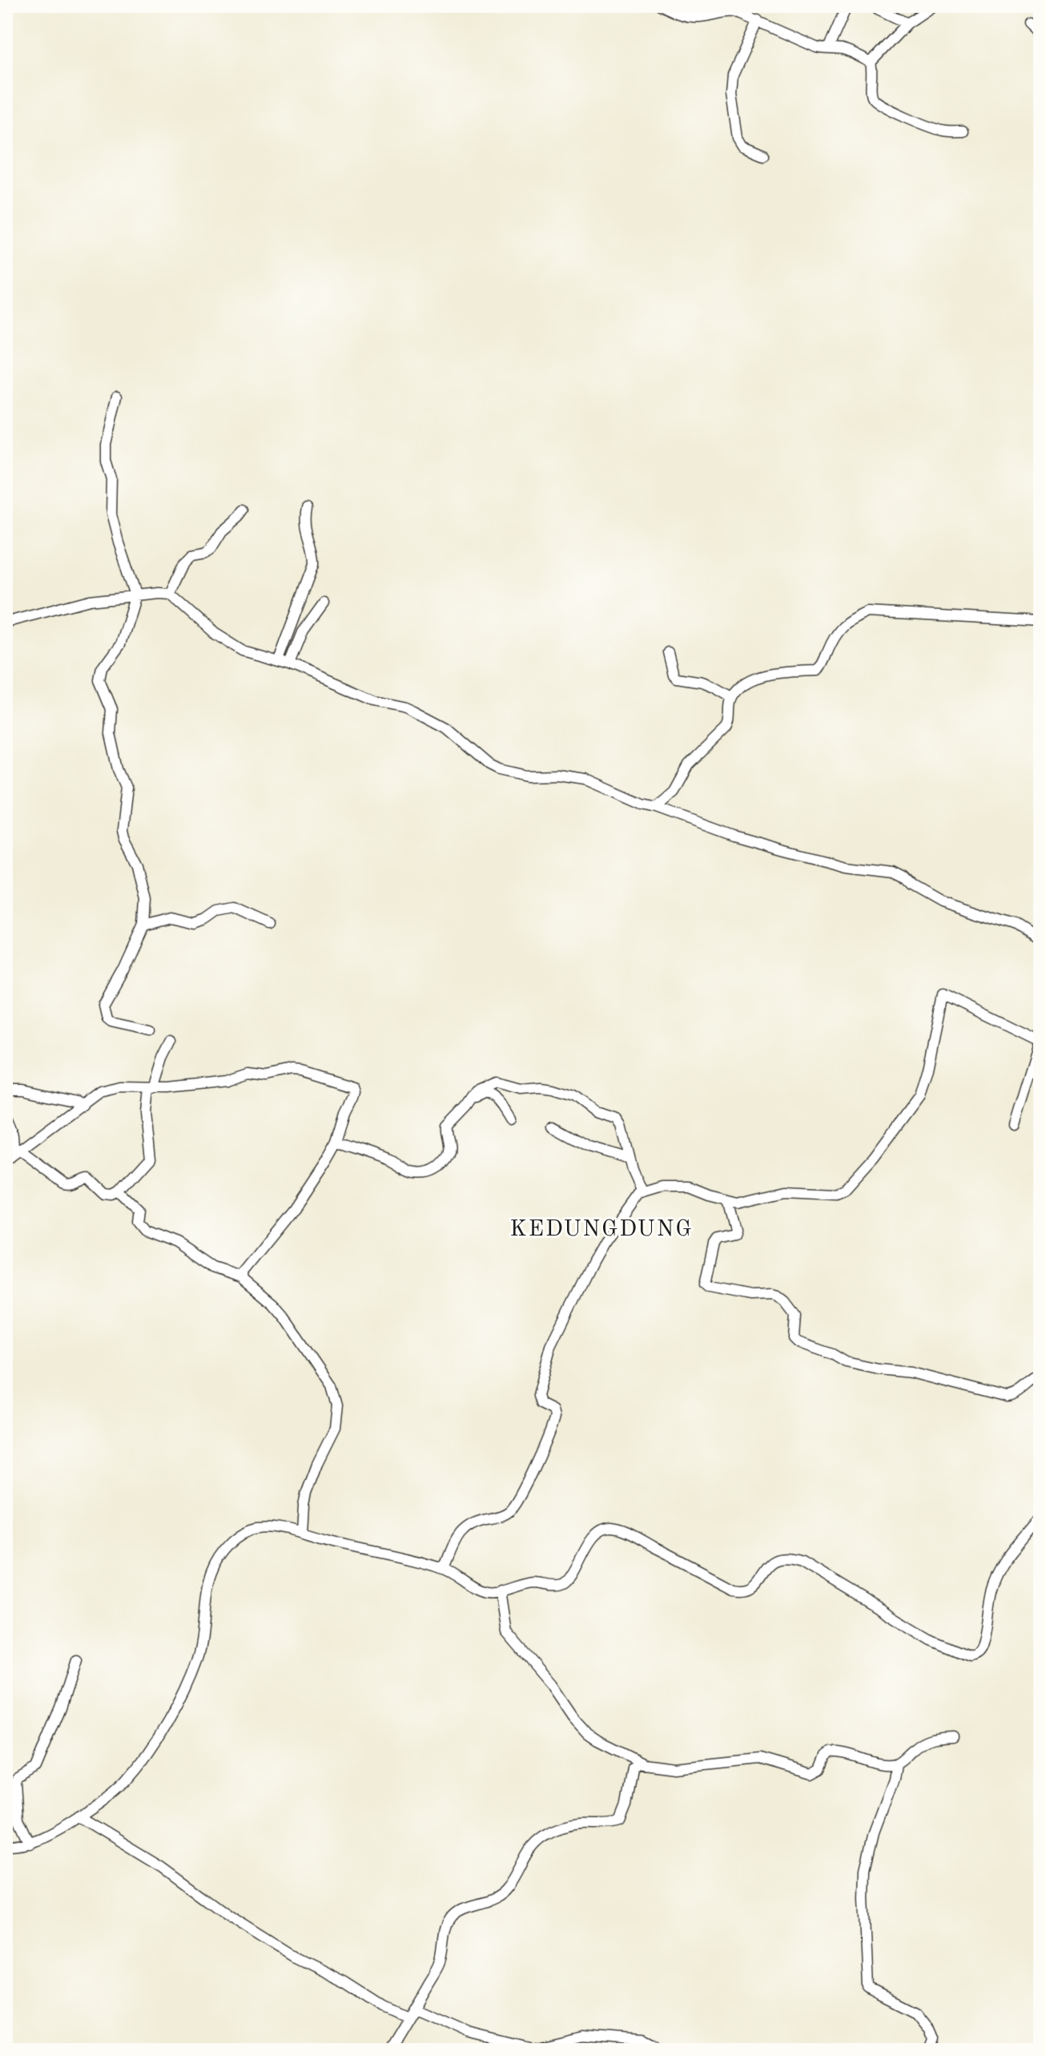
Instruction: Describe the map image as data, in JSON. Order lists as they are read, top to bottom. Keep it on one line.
{"districts":["KEDUNGDUNG"]}
